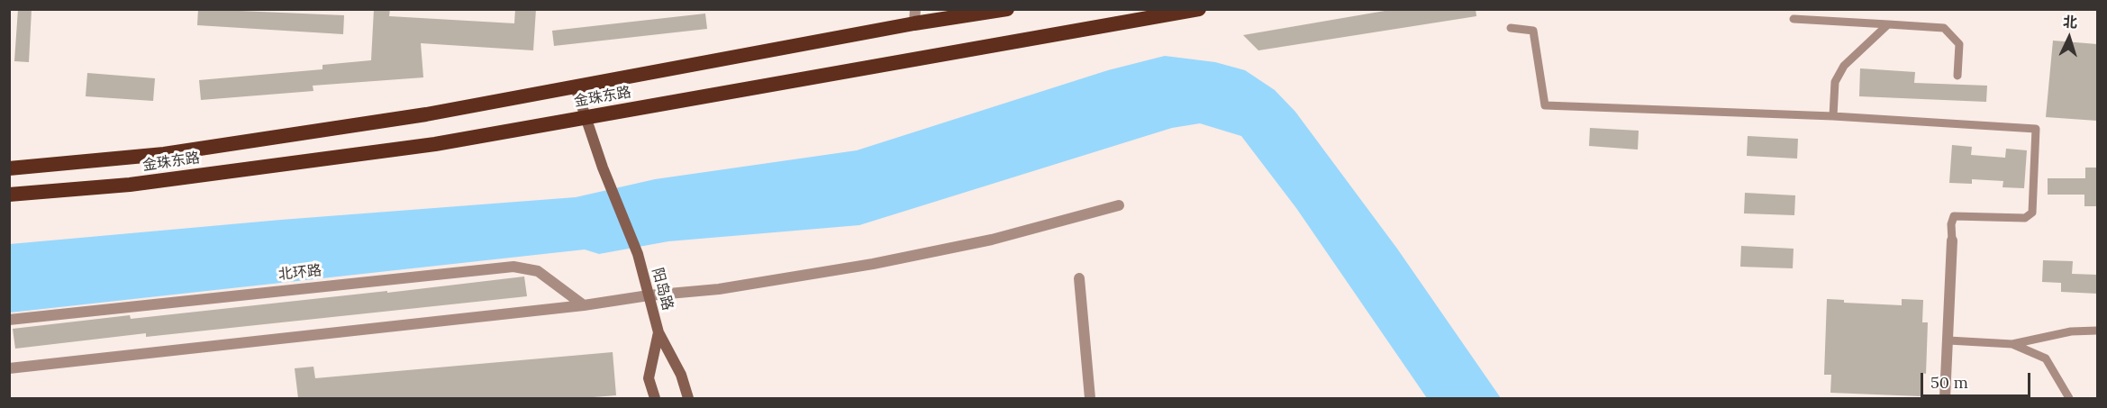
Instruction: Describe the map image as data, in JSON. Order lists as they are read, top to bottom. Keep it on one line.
{"streets":{"highway":["金珠东路"],"main road":["阳岛路"],"street":["北环路"]},"crossings":[["金珠东路","阳岛路"]],"scale_bar":"50 m","north":"top"}
